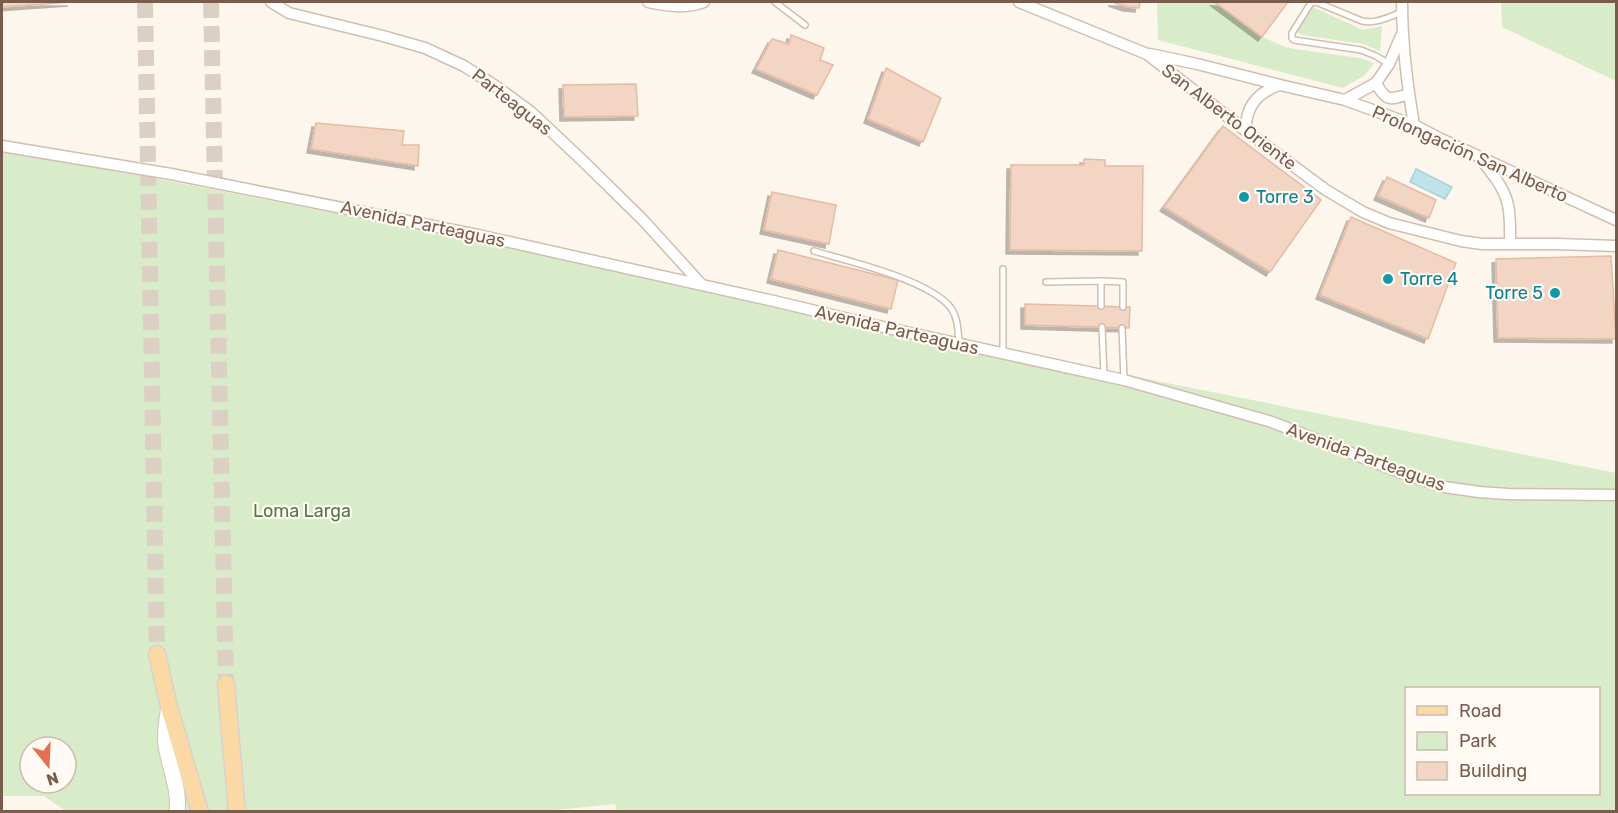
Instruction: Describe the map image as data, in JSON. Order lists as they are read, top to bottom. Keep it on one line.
{"streets":{"street":["Parteaguas","San Alberto Oriente","Prolongación San Alberto","Avenida Parteaguas"]},"crossings":[["Parteaguas","Avenida Parteaguas"],["San Alberto Oriente","Prolongación San Alberto"]],"parks":["Loma Larga"],"places":["Torre 3","Torre 4","Torre 5"],"legend":["Road","Park","Building"],"north":"bottom"}
